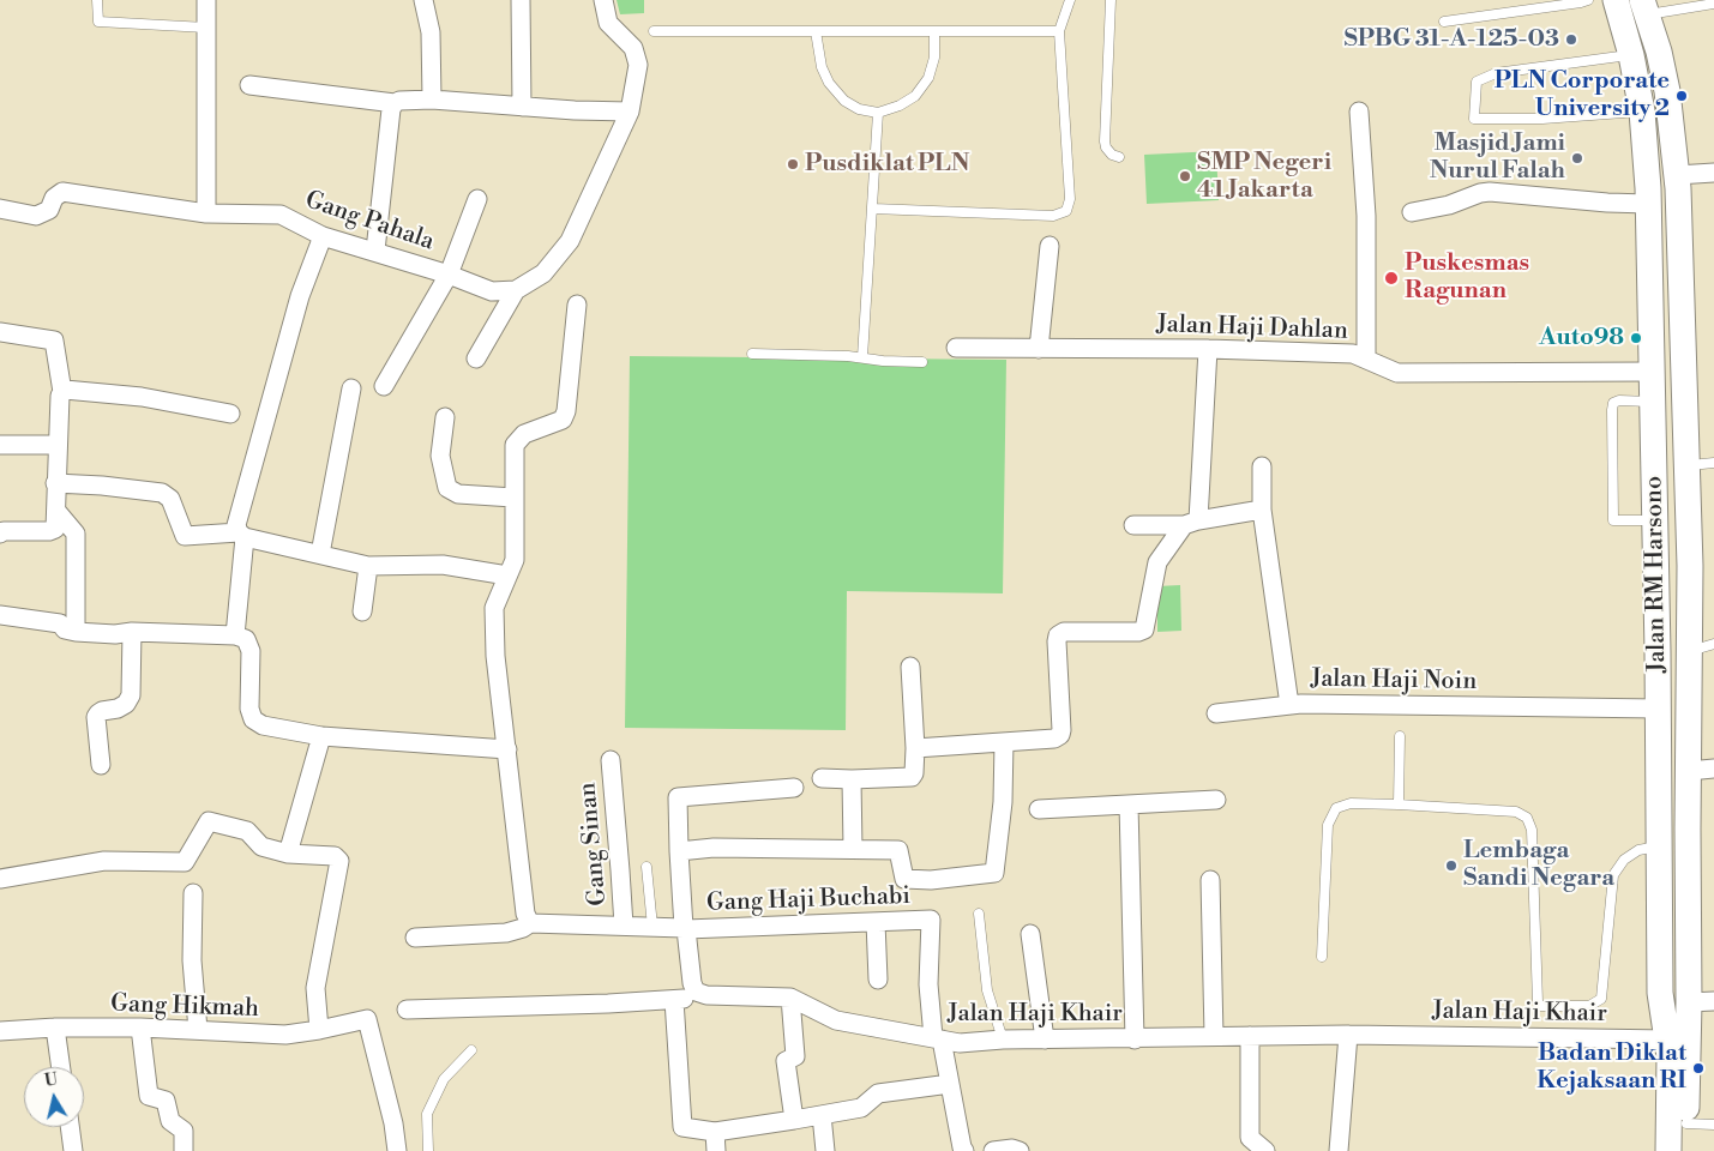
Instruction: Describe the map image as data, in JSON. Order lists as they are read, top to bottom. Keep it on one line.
{"streets":{"main road":["Jalan RM Harsono"],"street":["Gang Pahala","Jalan Haji Dahlan","Jalan Haji Noin","Gang Sinan","Gang Haji Buchabi","Gang Hikmah","Jalan Haji Khair"]},"crossings":[["Jalan Haji Dahlan","Jalan RM Harsono"],["Jalan RM Harsono","Jalan Haji Noin"],["Jalan RM Harsono","Jalan Haji Khair"],["Gang Haji Buchabi","Jalan Haji Khair"]],"places":["SPBG 31-A-125-03","PLN Corporate University 2","Masjid Jami Nurul Falah","Pusdiklat PLN","SMP Negeri 41 Jakarta","Puskesmas Ragunan","Auto98","Lembaga Sandi Negara","Badan Diklat Kejaksaan RI"],"north":"top"}
